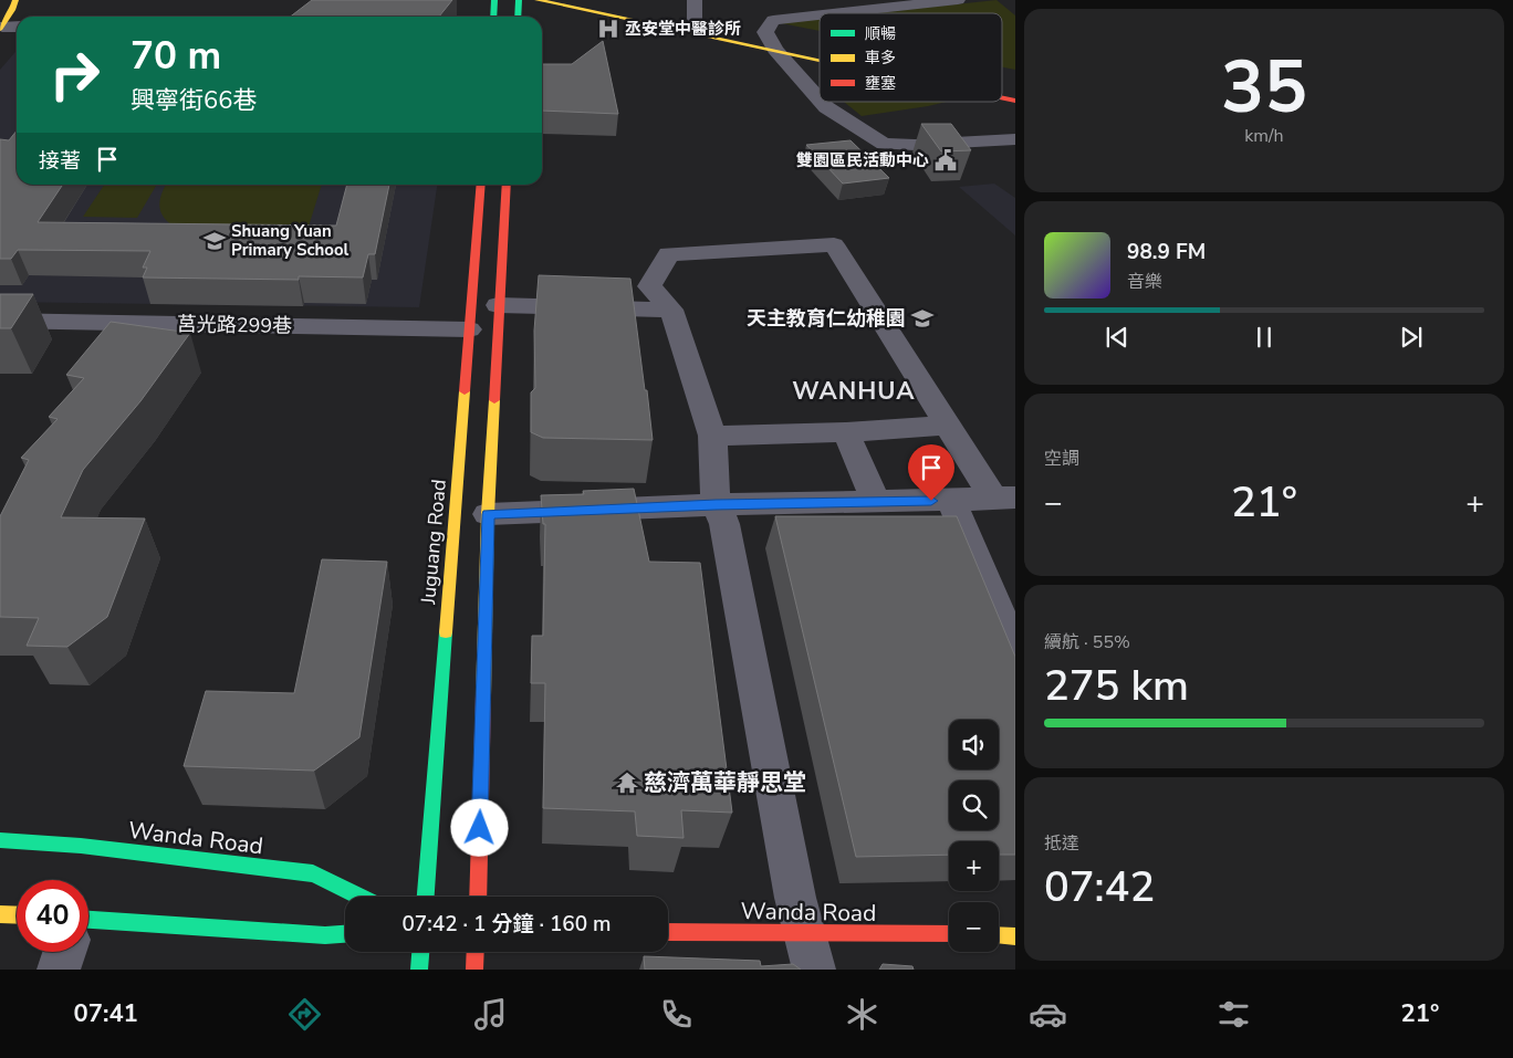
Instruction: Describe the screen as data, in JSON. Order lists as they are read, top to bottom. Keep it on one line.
{"streets":{"street":["莒光路299巷","Juguang Road","Wanda Road"]},"crossings":[["莒光路299巷","Juguang Road"]],"districts":["WANHUA"],"places":{"hospital":["丞安堂中醫診所"],"public building":["雙園區民活動中心"],"school or university":["Shuang Yuan Primary School","天主教育仁幼稚園"],"temple":["慈濟萬華靜思堂"]},"legend":["順暢","車多","壅塞"],"page":{"tile":[["35","km/h"],"空調",["續航 · 55%","275 km"],["抵達","07:42"]],"turn":["70 m","興寧街66巷"],"then":"接著","song":["98.9 FM","音樂"],"heat":["−","21°","+"],"map_buttons":["+","−"],"limit":"40","trip":"07:42 · 1 分鐘 · 160 m","tabs":["07:41","21°"]}}
